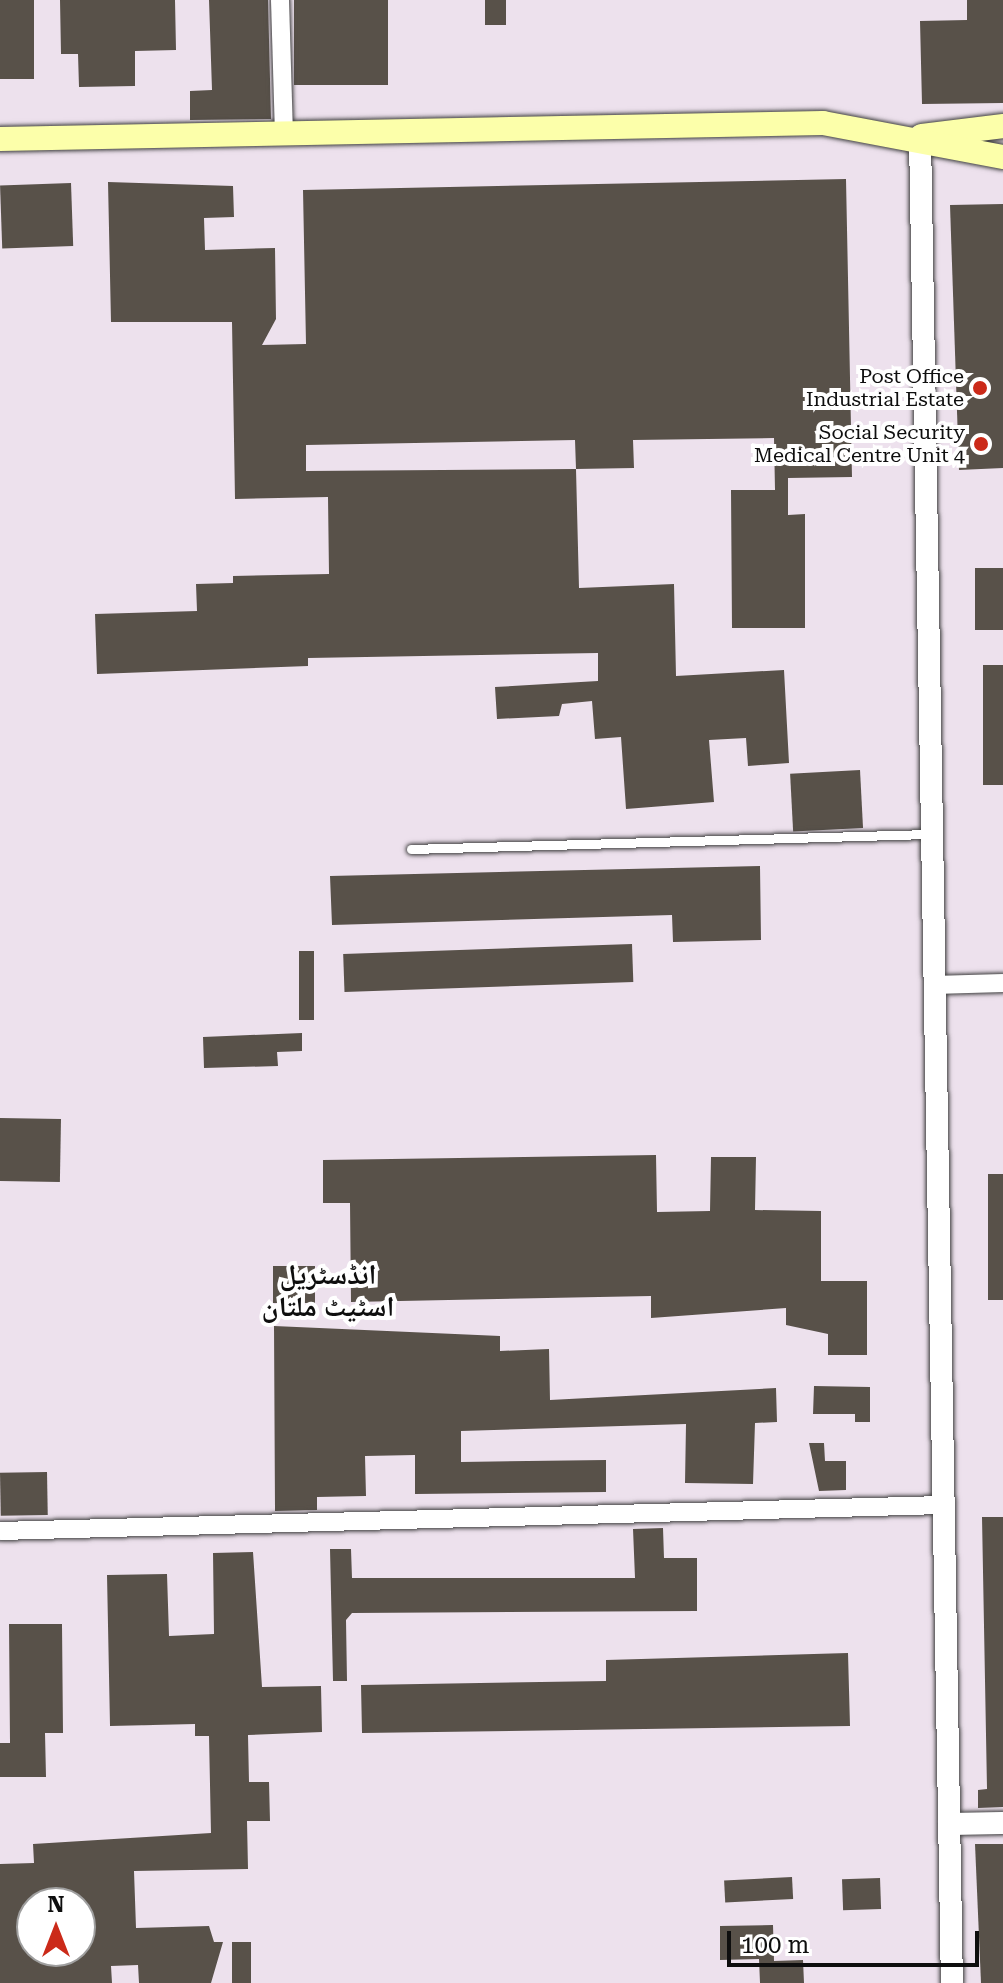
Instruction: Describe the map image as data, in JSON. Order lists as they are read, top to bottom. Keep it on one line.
{"districts":["انڈسٹریل اسٹیٹ ملتان"],"places":["Post Office Industrial Estate","Social Security Medical Centre Unit 4"],"scale_bar":"100 m","north":"top"}
